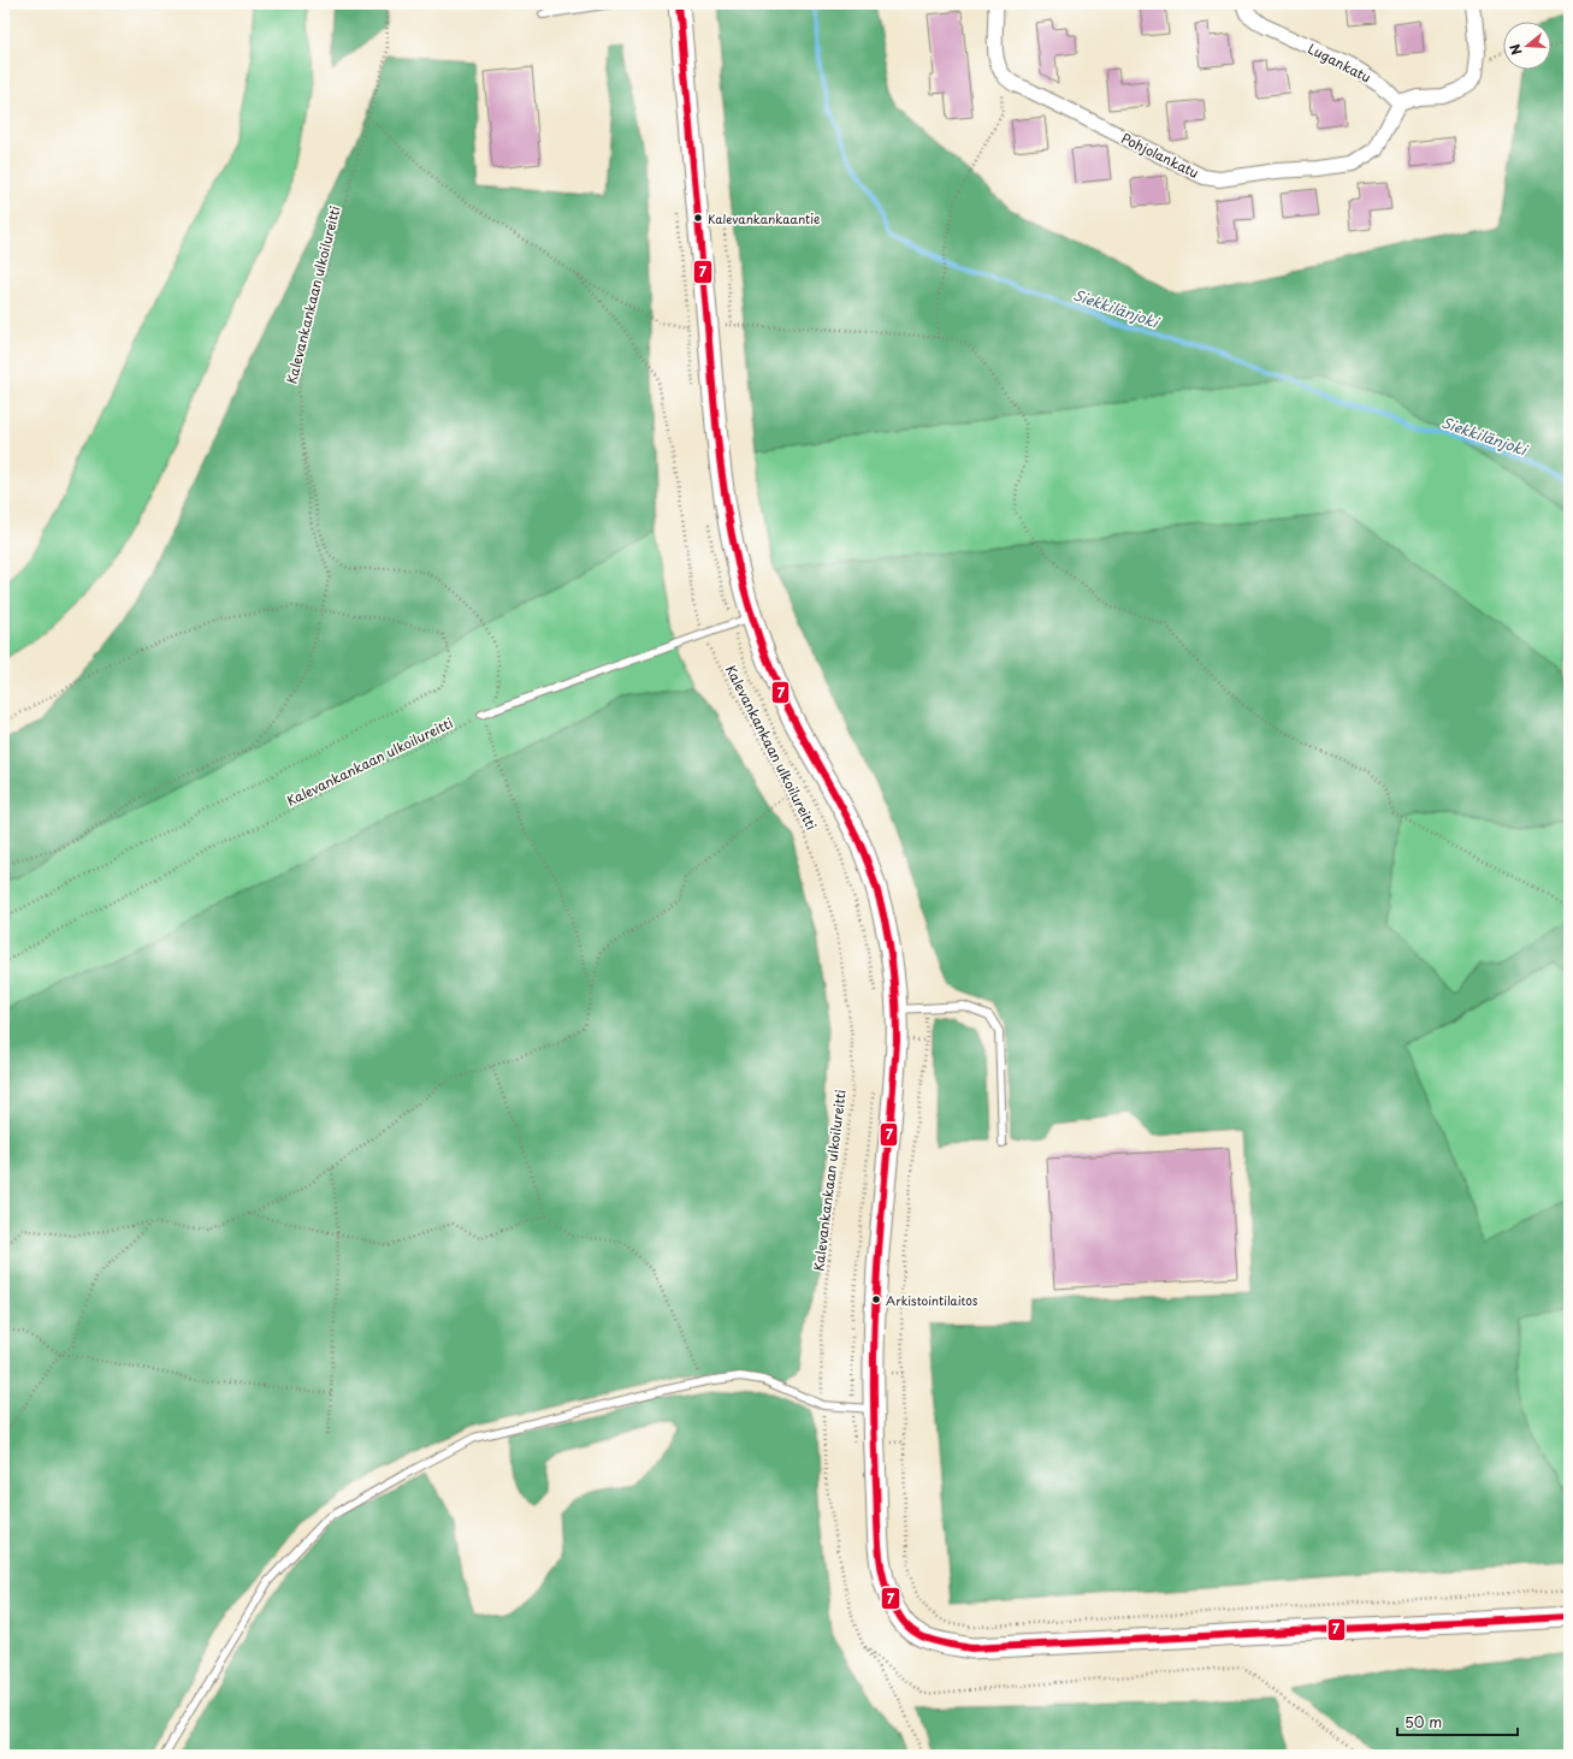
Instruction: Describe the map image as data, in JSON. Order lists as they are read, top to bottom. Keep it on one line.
{"streets":{"street":["Lugankatu","Pohjolankatu"],"path":["Kalevankankaan ulkoilureitti"]},"crossings":[["Lugankatu","Pohjolankatu"]],"water":["Siekkilänjoki"],"places":["Kalevankankaantie","Arkistointilaitos"],"lines":["transit line 7"],"scale_bar":"50 m","north":"left"}
